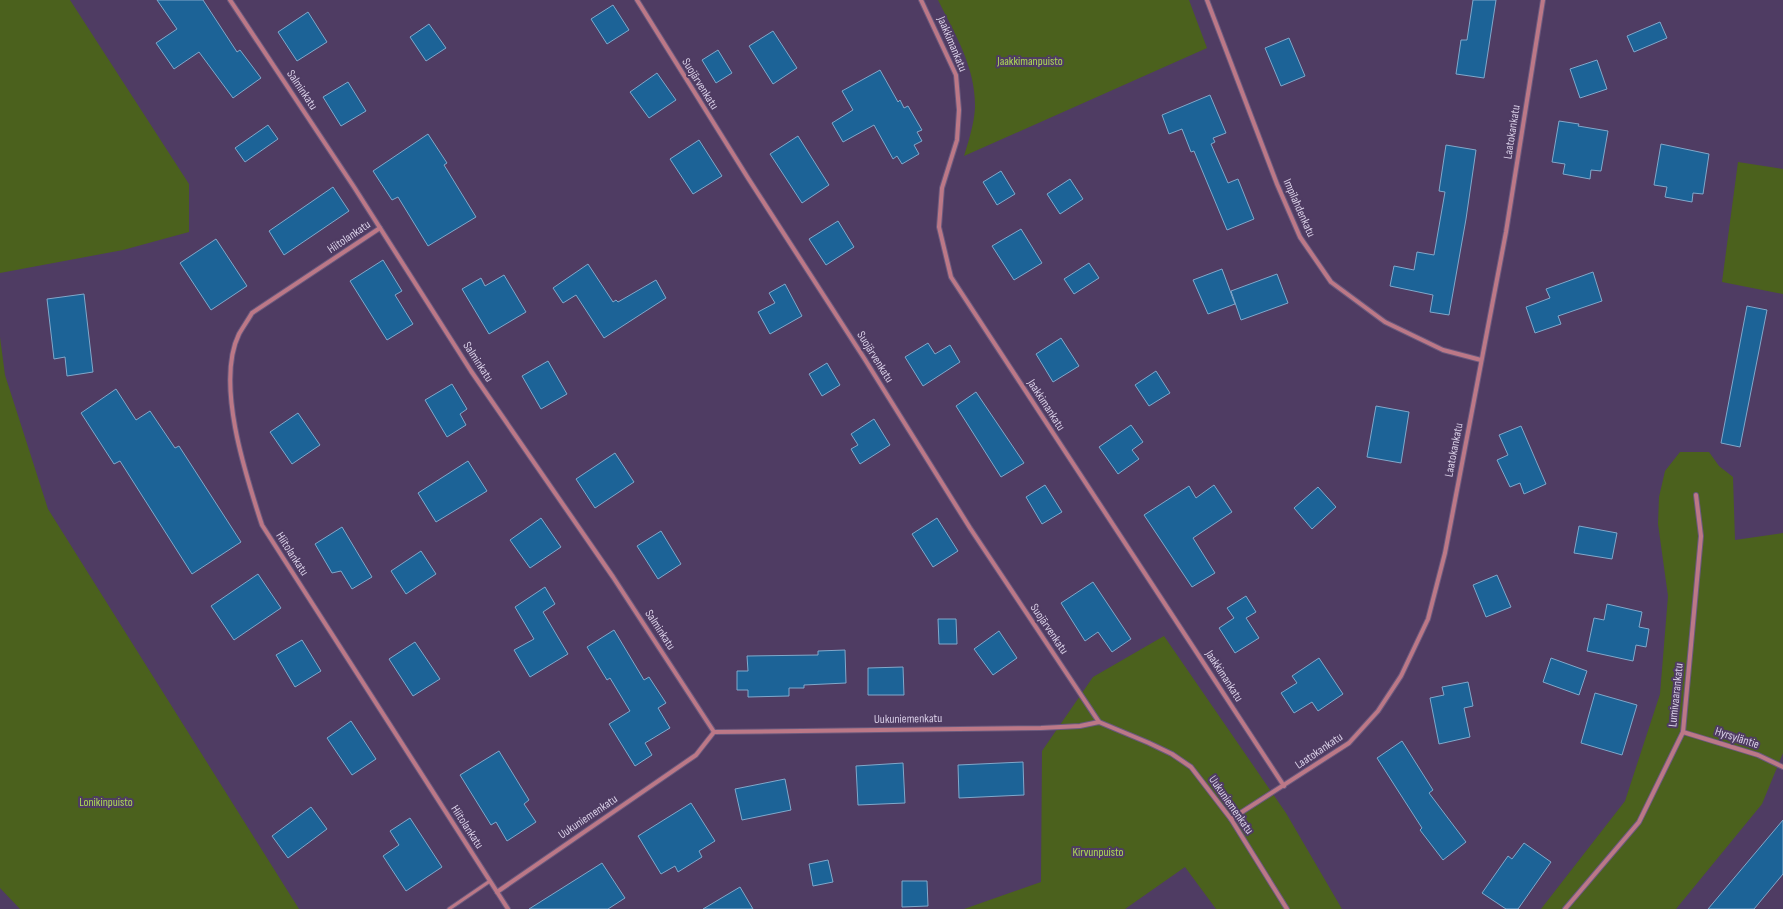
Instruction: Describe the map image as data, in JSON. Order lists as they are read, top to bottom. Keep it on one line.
{"streets":{"street":["Jaakkimankatu","Suojärvenkatu","Salminkatu","Laatokankatu","Impilahdenkatu","Hiitolankatu","Lumivaarankatu","Uukuniemenkatu","Hyrsyläntie"]},"crossings":[["Jaakkimankatu","Laatokankatu"],["Suojärvenkatu","Uukuniemenkatu"],["Salminkatu","Hiitolankatu"],["Salminkatu","Uukuniemenkatu"],["Laatokankatu","Impilahdenkatu"],["Laatokankatu","Uukuniemenkatu"],["Hiitolankatu","Uukuniemenkatu"],["Lumivaarankatu","Hyrsyläntie"]],"parks":["Jaakkimanpuisto","Lonikinpuisto","Kirvunpuisto"]}
